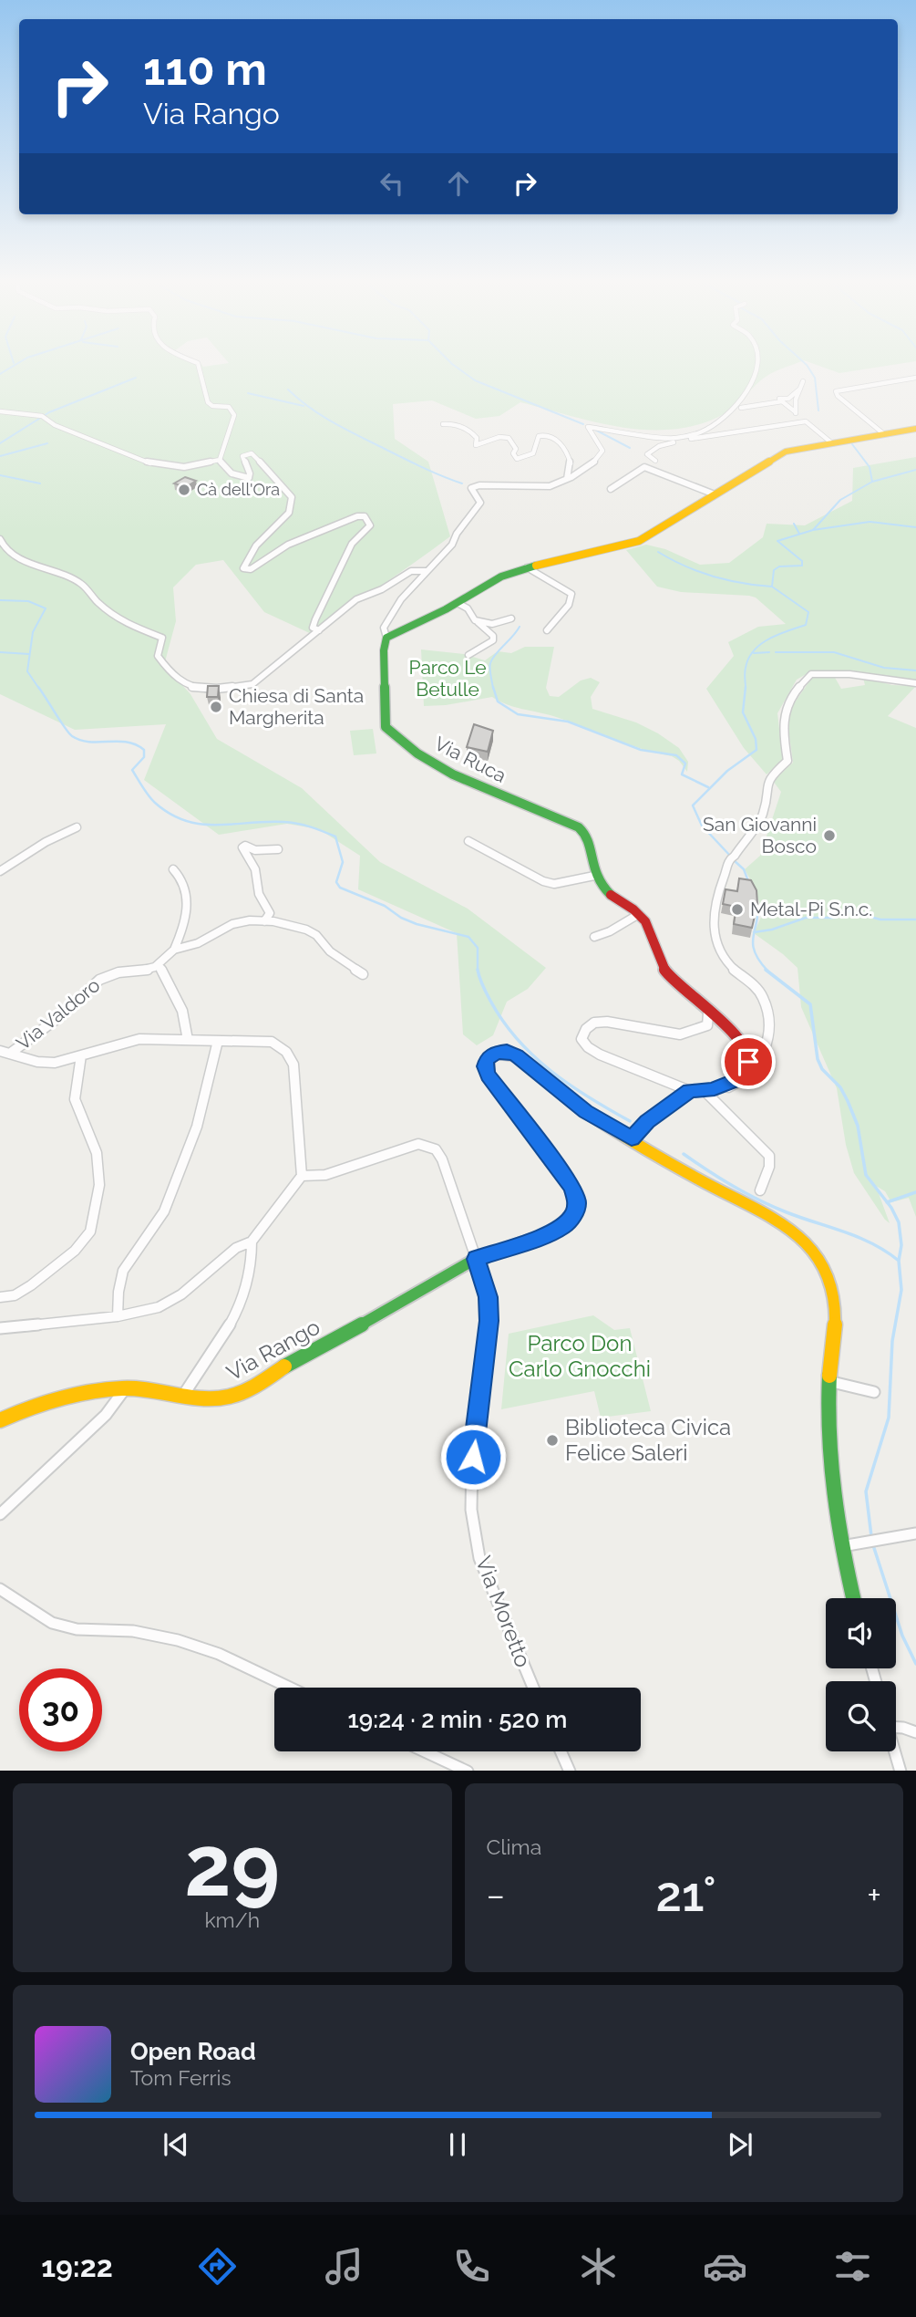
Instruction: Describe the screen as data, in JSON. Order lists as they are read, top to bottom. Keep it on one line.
{"streets":{"street":["Via Ruca","Via Valdoro","Via Rango","Via Moretto"]},"crossings":[["Via Rango","Via Moretto"]],"parks":["Parco Le Betulle","Parco Don Carlo Gnocchi"],"places":["Cà dell'Ora","Chiesa di Santa Margherita","San Giovanni Bosco","Metal-Pi S.n.c.","Biblioteca Civica Felice Saleri"],"page":{"turn":["110 m","Via Rango"],"limit":"30","trip":"19:24 · 2 min · 520 m","tile":[["29","km/h"],"Clima"],"heat":["−","21°","+"],"song":["Open Road","Tom Ferris"],"tabs":"19:22"}}
